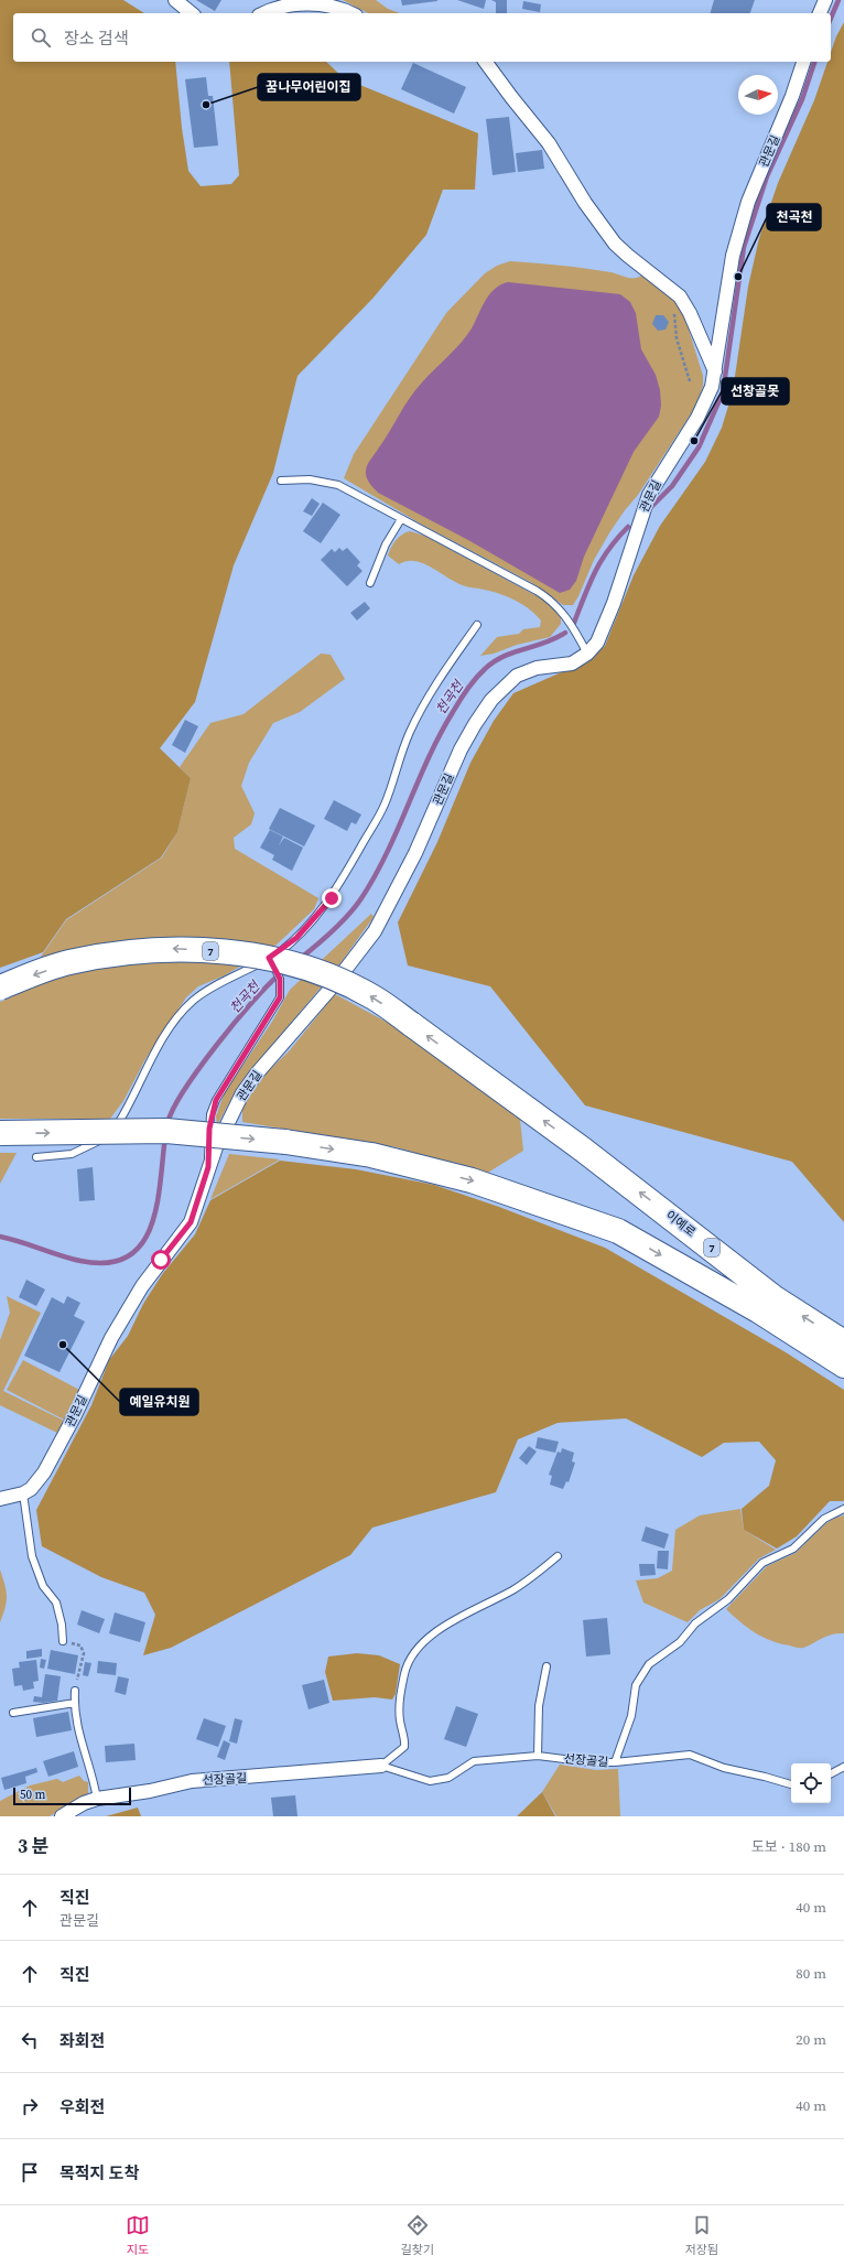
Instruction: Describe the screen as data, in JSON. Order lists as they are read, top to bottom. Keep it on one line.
{"streets":{"highway":["7","이예로"],"street":["관문길","선장골길"]},"water":["천곡천"],"places":["꿈나무어린이집","천곡천","선창골못","예일유치원"],"scale_bar":"50 m","north":"right","page":{"search":"장소 검색","scale":"50 m","heading":["3 분","도보 · 180 m"],"list":[["직진","관문길","40 m"],["직진","80 m"],["좌회전","20 m"],["우회전","40 m"],"목적지 도착"],"nav":["지도","길찾기","저장됨"]}}
